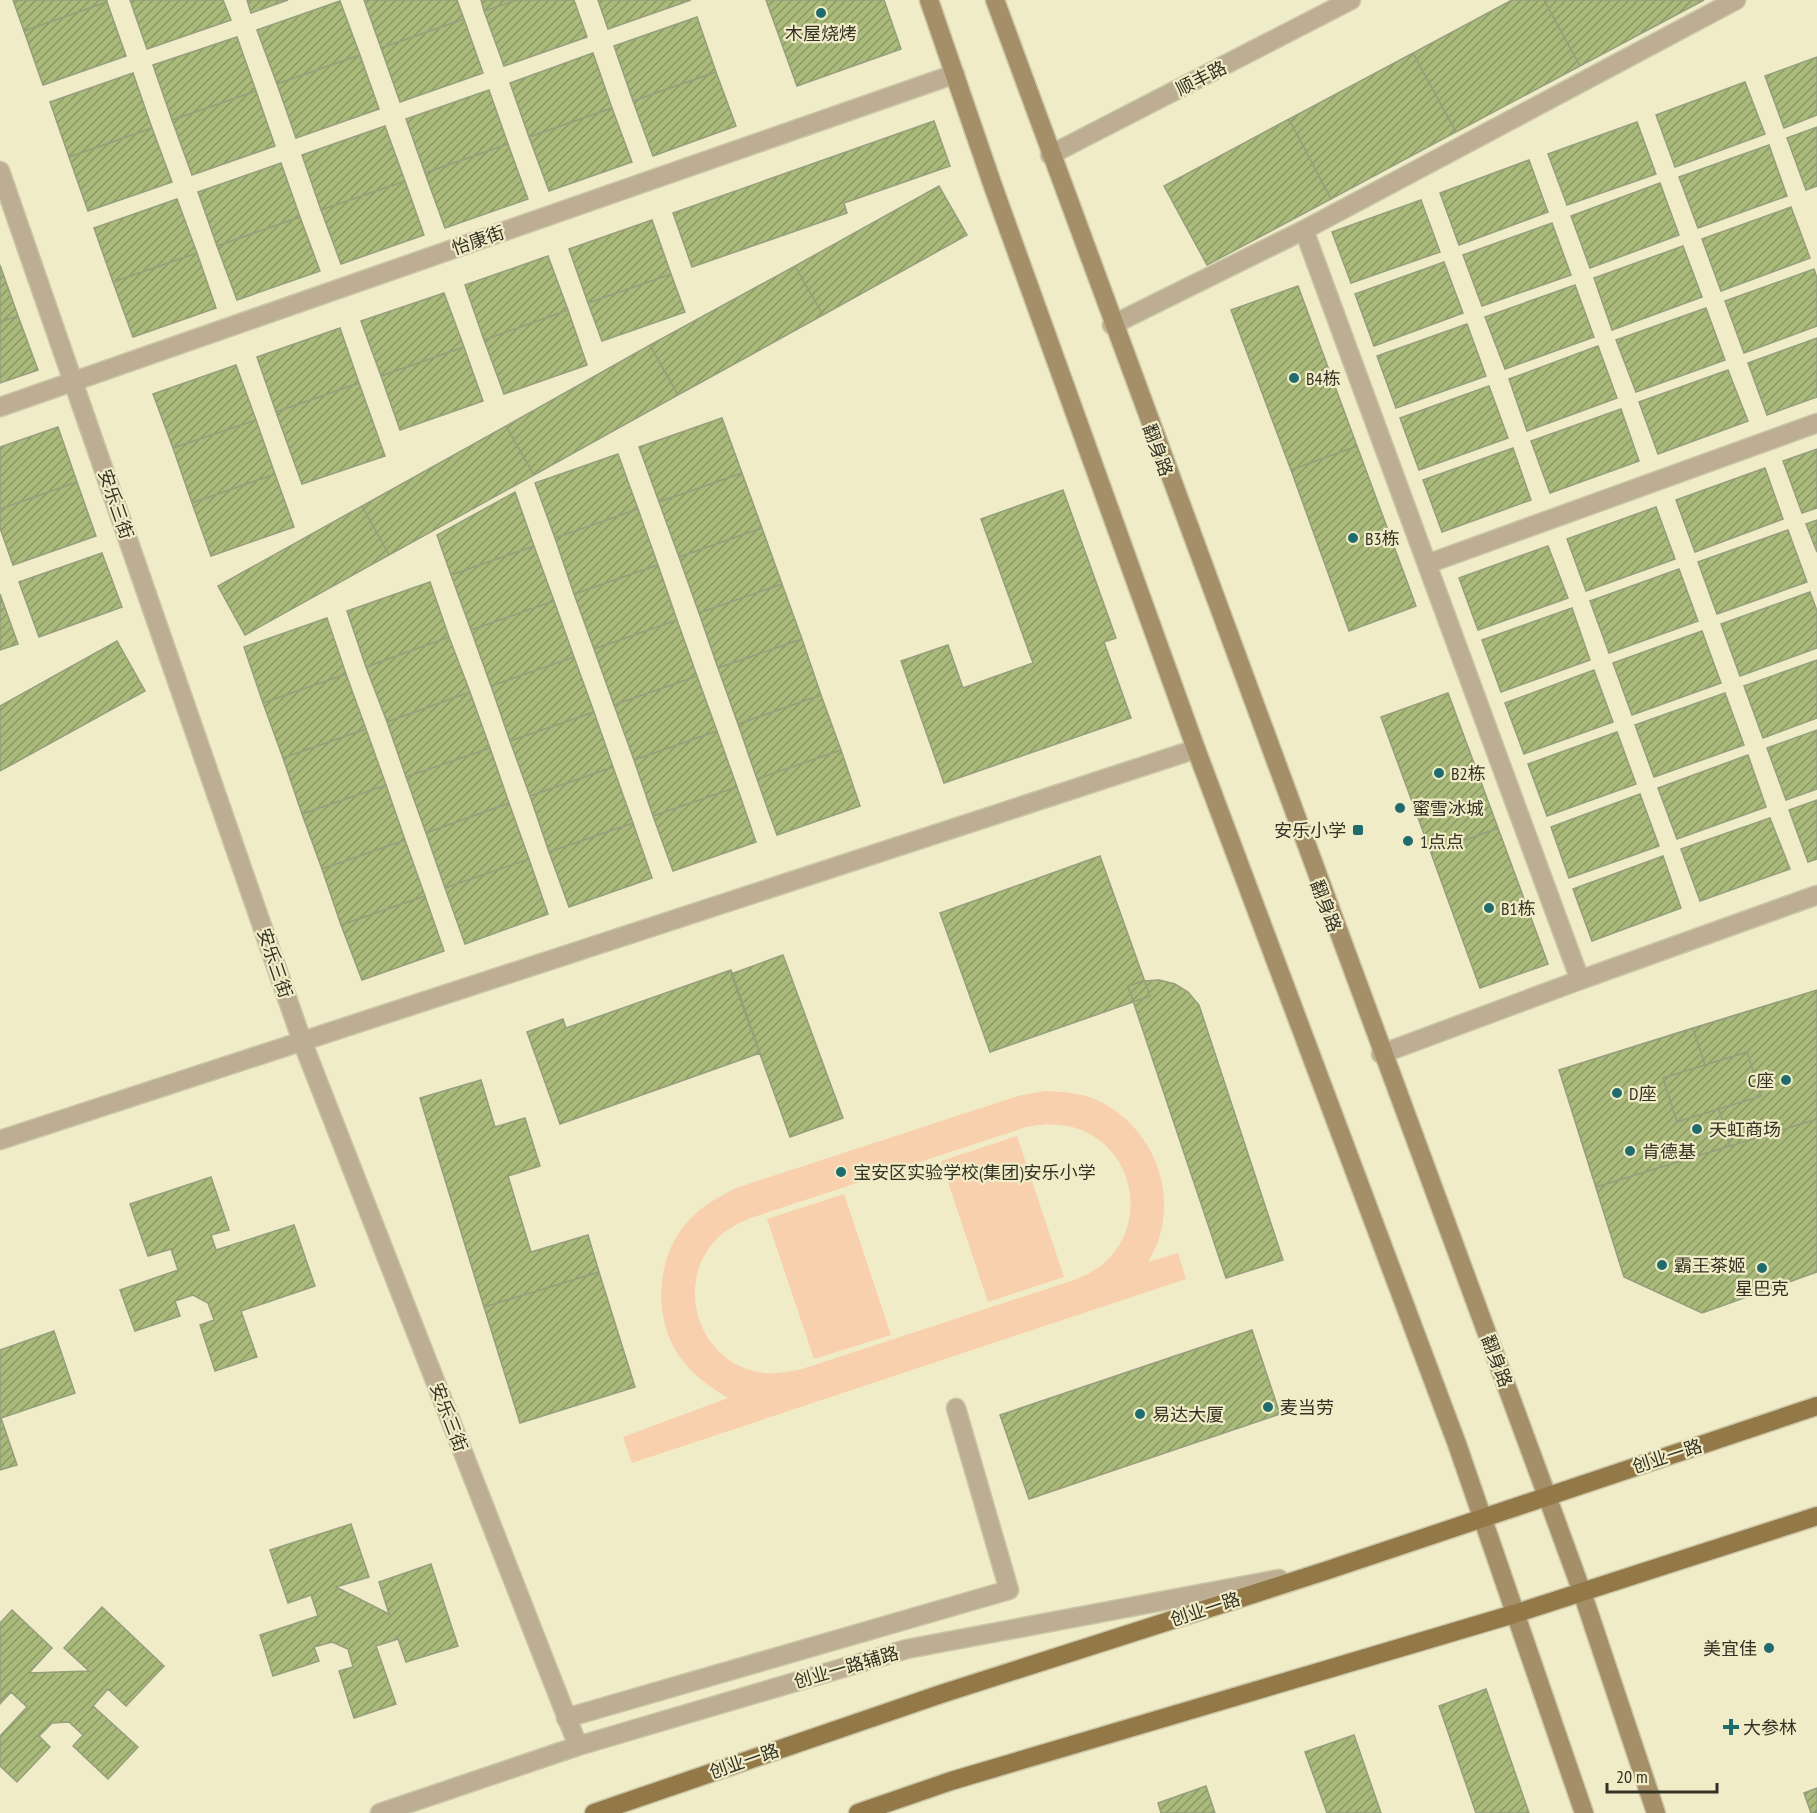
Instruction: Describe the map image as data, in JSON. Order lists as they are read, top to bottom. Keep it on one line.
{"streets":{"main road":["翻身路","创业一路"],"street":["顺丰路","怡康街","安乐三街","创业一路辅路"]},"crossings":[["顺丰路","翻身路"],["怡康街","安乐三街"],["翻身路","创业一路"],["安乐三街","创业一路辅路"],["创业一路","创业一路辅路"]],"places":{"other":["木屋烧烤","B4栋","B3栋","B2栋","蜜雪冰城","1点点","B1栋","C座","D座","天虹商场","肯德基","宝安区实验学校(集团)安乐小学","霸王茶姬","星巴克","麦当劳","易达大厦","美宜佳"],"transit":["安乐小学"],"health":["大参林"]},"scale_bar":"20 m"}
